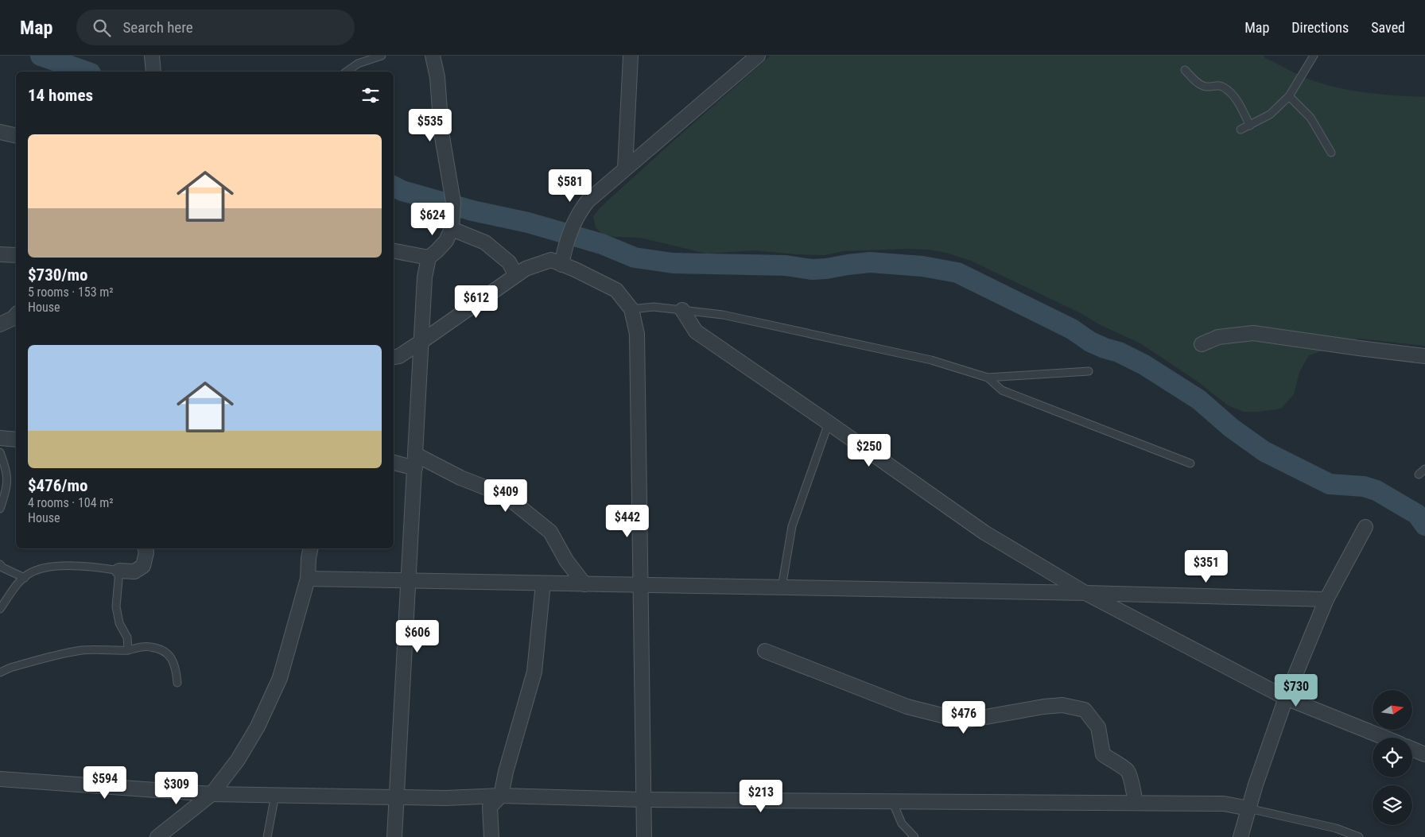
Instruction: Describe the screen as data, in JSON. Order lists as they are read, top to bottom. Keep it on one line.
{"north":"right","page":{"header":"Map","search":"Search here","nav":["Map","Directions","Saved"],"heading":"14 homes","price":["$535","$581","$624","$612","$250","$409","$442","$351","$606","$730","$476","$594","$309","$213"],"list":[{"name":"$730/mo","note":"5 rooms · 153 m² · House"},{"name":"$476/mo","note":"4 rooms · 104 m² · House"}]}}
